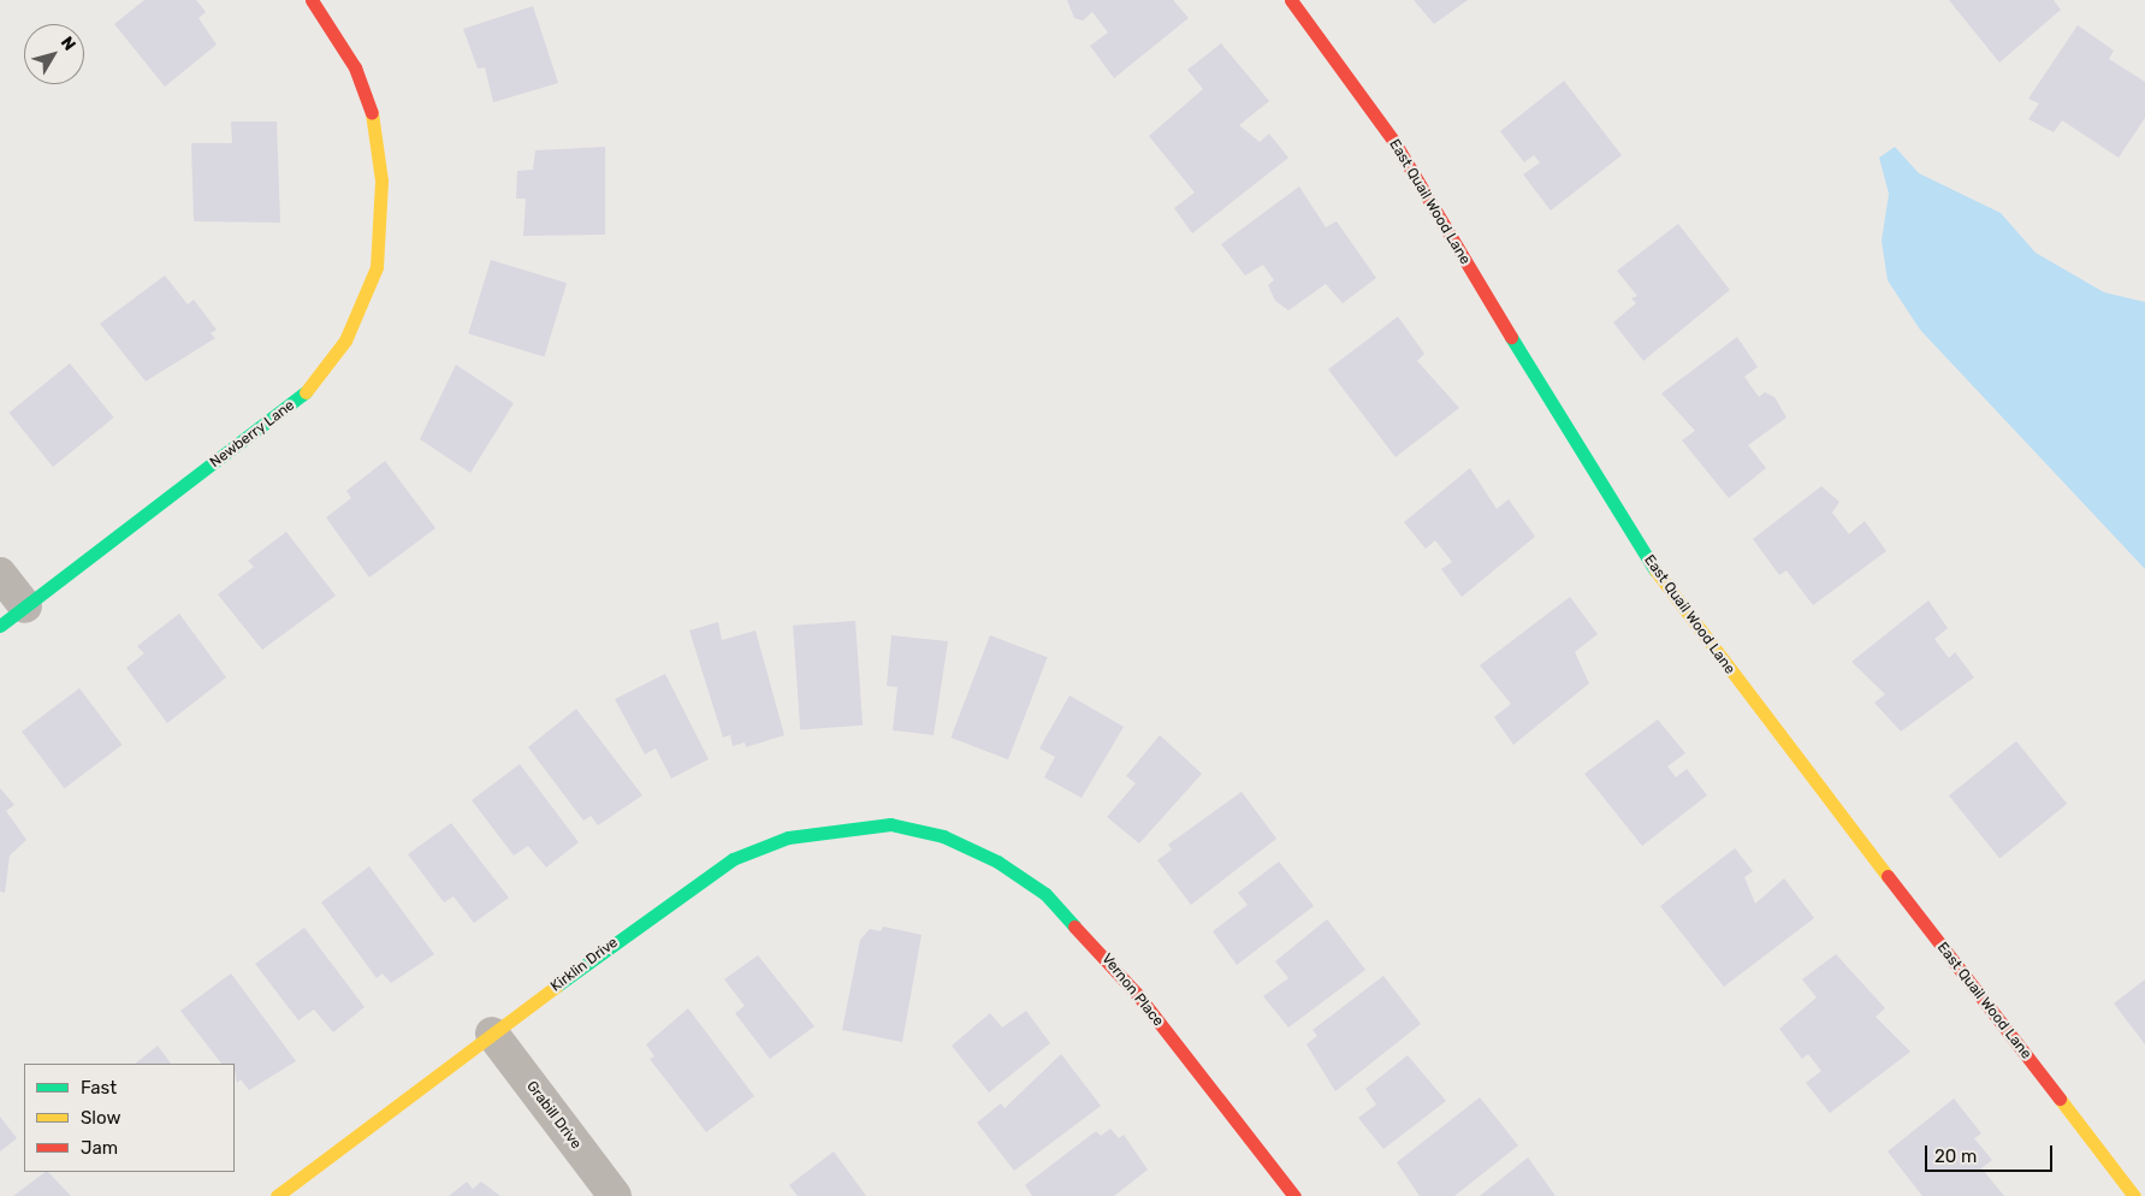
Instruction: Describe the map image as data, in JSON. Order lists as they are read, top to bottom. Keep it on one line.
{"streets":{"street":["East Quail Wood Lane","Newberry Lane","Kirklin Drive","Vernon Place","Grabill Drive"]},"crossings":[["Kirklin Drive","Vernon Place"],["Kirklin Drive","Grabill Drive"]],"legend":["Fast","Slow","Jam"],"scale_bar":"20 m","north":"top right"}
